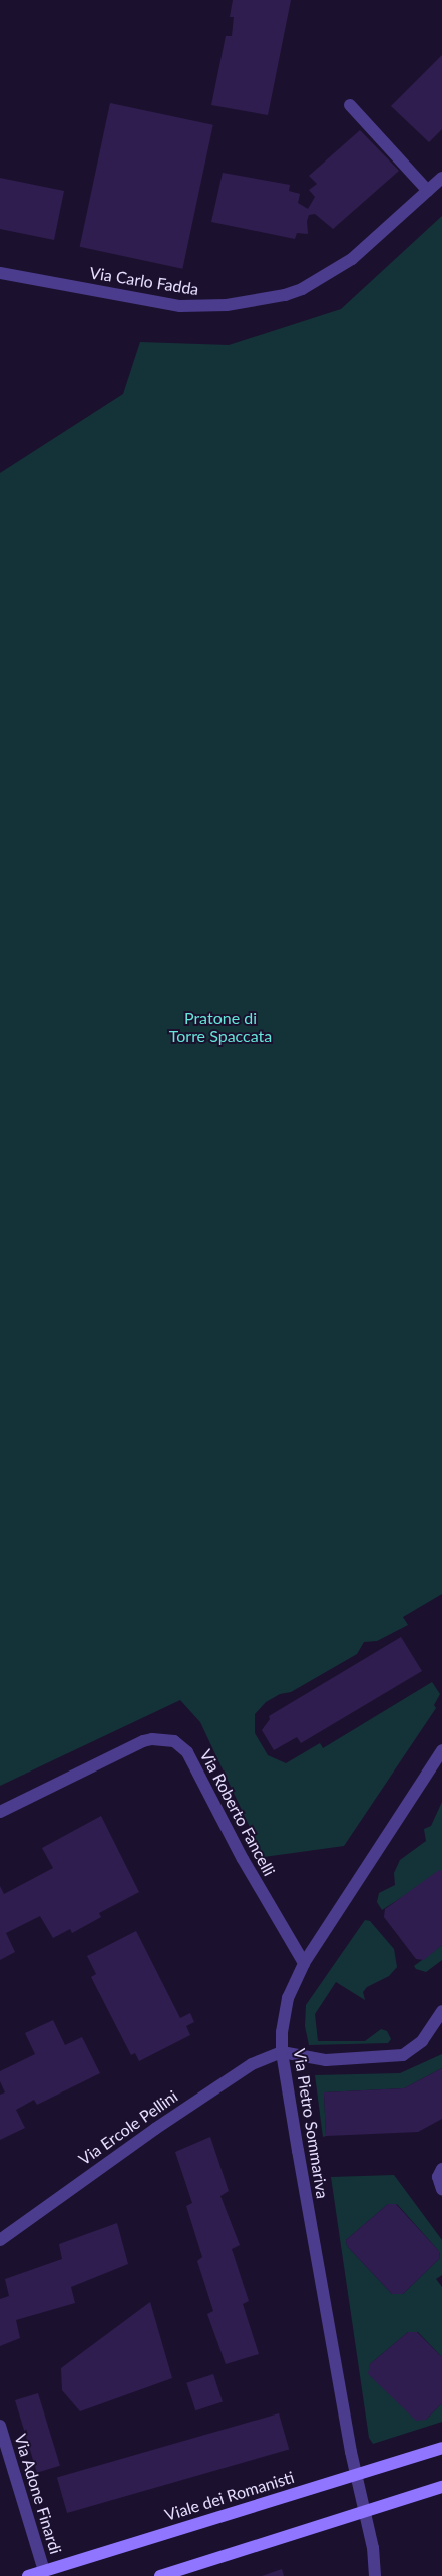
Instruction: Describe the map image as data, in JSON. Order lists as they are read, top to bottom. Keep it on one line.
{"streets":{"street":["Via Carlo Fadda","Via Roberto Fancelli","Via Pietro Sommariva","Via Ercole Pellini","Via Adone Finardi","Viale dei Romanisti"]},"crossings":[["Via Roberto Fancelli","Via Pietro Sommariva"],["Via Pietro Sommariva","Via Ercole Pellini"],["Via Pietro Sommariva","Viale dei Romanisti"],["Via Adone Finardi","Viale dei Romanisti"]],"parks":["Pratone di Torre Spaccata"]}
